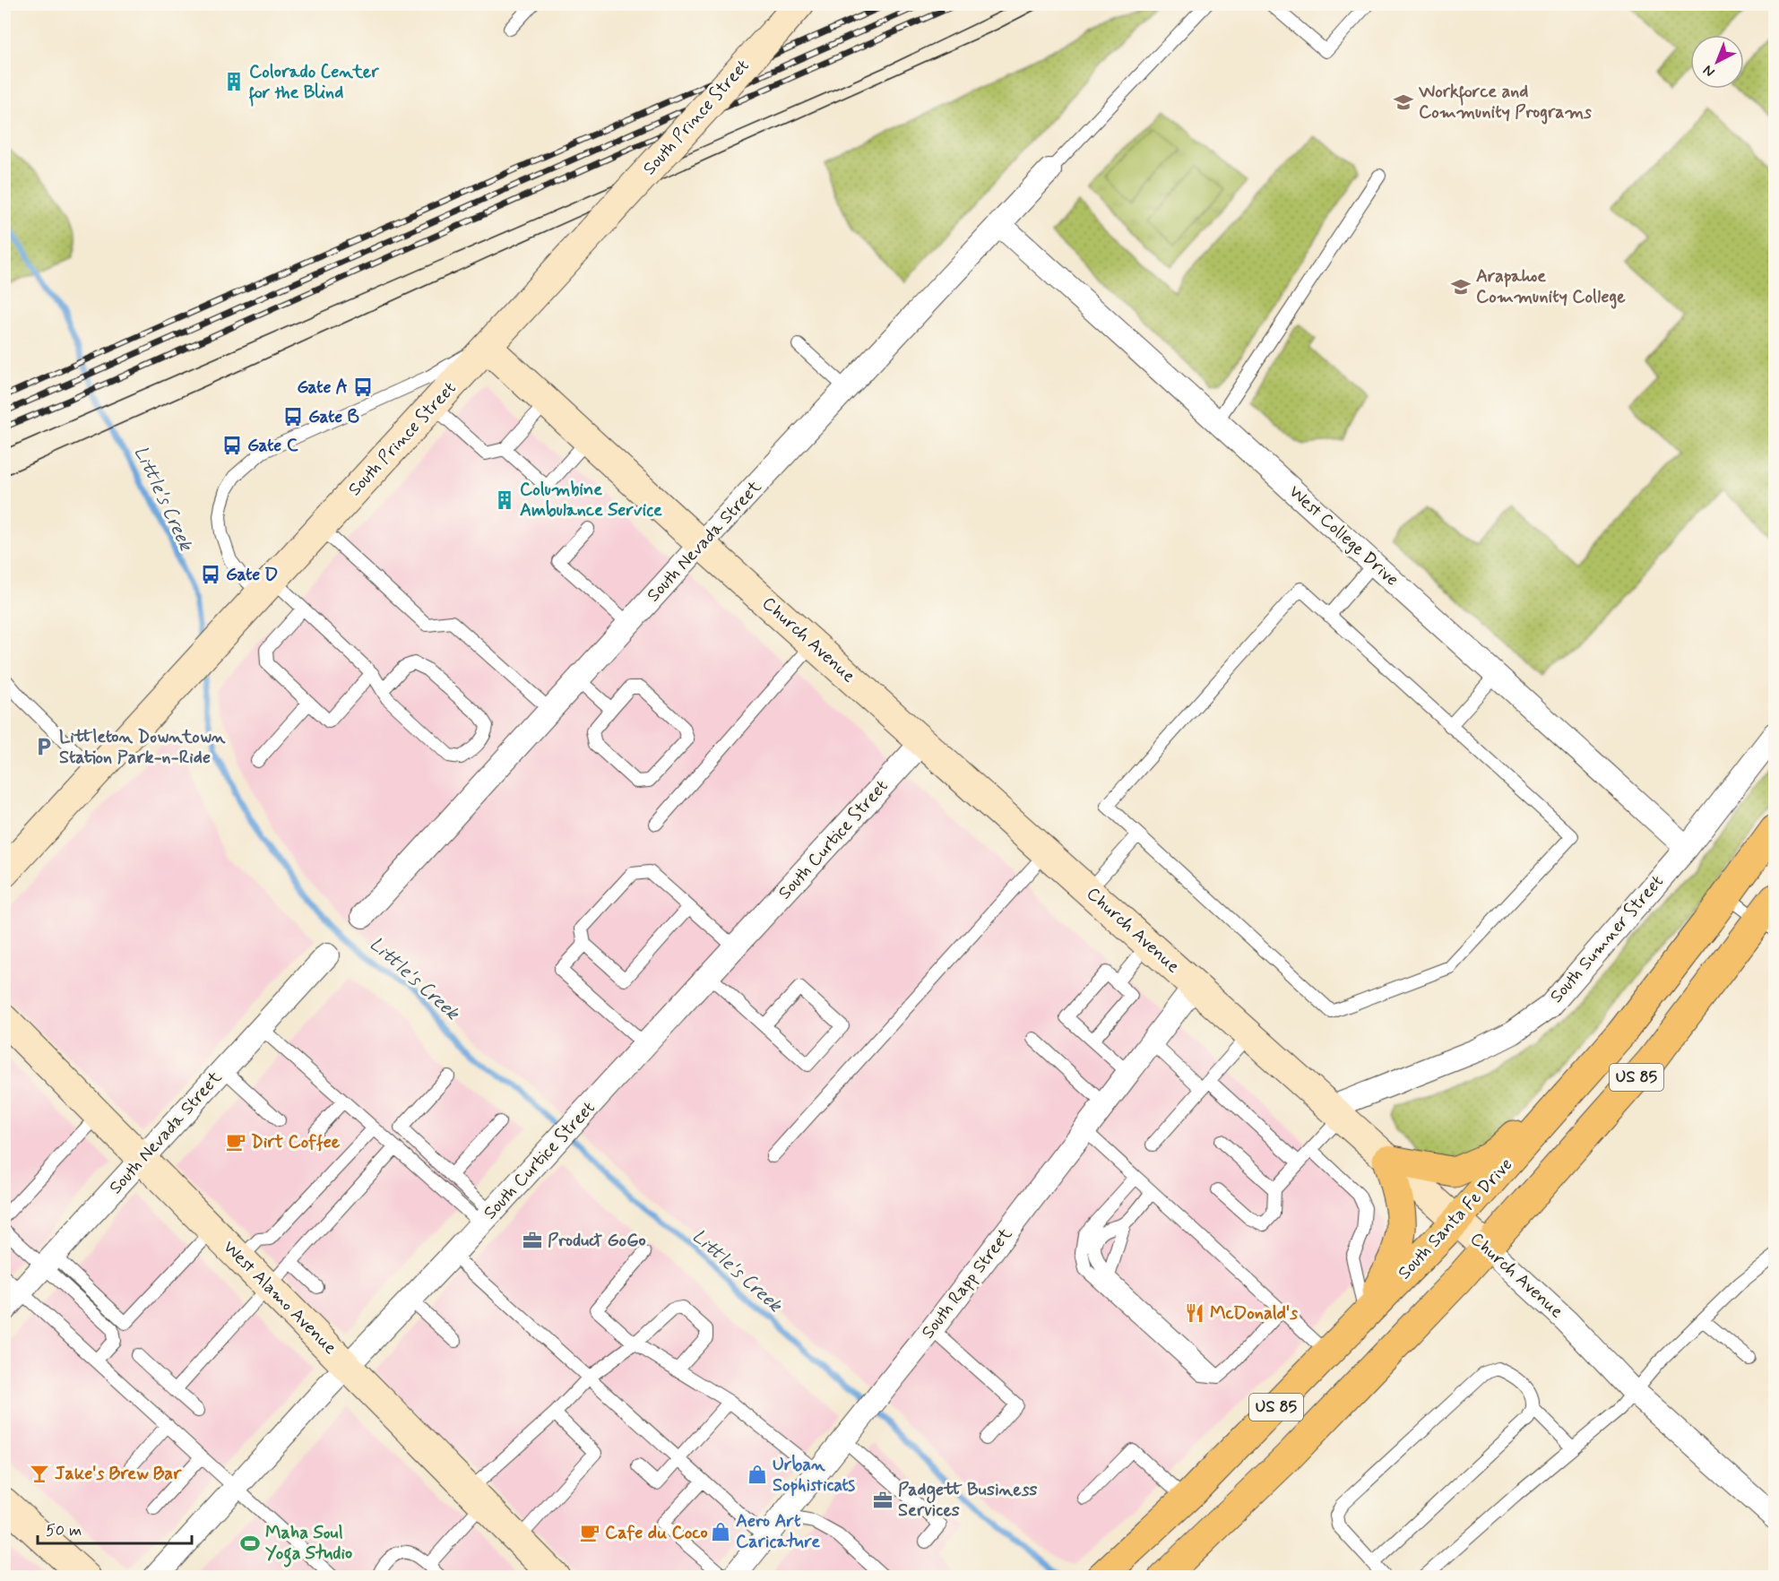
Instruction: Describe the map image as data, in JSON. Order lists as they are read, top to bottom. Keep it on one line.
{"streets":{"highway":["US 85","South Santa Fe Drive"],"street":["South Prince Street","West College Drive","South Nevada Street","Church Avenue","South Curtice Street","South Sumner Street","South Rapp Street","West Alamo Avenue"]},"crossings":[["South Prince Street","Church Avenue"],["West College Drive","South Nevada Street"],["West College Drive","South Sumner Street"],["South Nevada Street","Church Avenue"],["South Nevada Street","West Alamo Avenue"],["Church Avenue","South Curtice Street"],["Church Avenue","South Sumner Street"],["Church Avenue","US 85"],["Church Avenue","South Santa Fe Drive"],["Church Avenue","South Rapp Street"],["South Curtice Street","West Alamo Avenue"]],"water":["Little's Creek"],"places":{"building":["Colorado Center for the Blind","Columbine Ambulance Service"],"school or university":["Workforce and Community Programs","Arapahoe Community College"],"bus stop":["Gate A","Gate B","Gate C","Gate D"],"parking":["Littleton Downtown Station Park-n-Ride"],"cafe":["Dirt Coffee","Cafe du Coco"],"office":["Product GoGo","Padgett Business Services"],"restaurant":["McDonald's"],"bar":["Jake's Brew Bar"],"shop":["Urban Sophisticats","Aero Art Caricature"],"sports":["Maha Soul Yoga Studio"]},"scale_bar":"50 m","north":"bottom left"}
